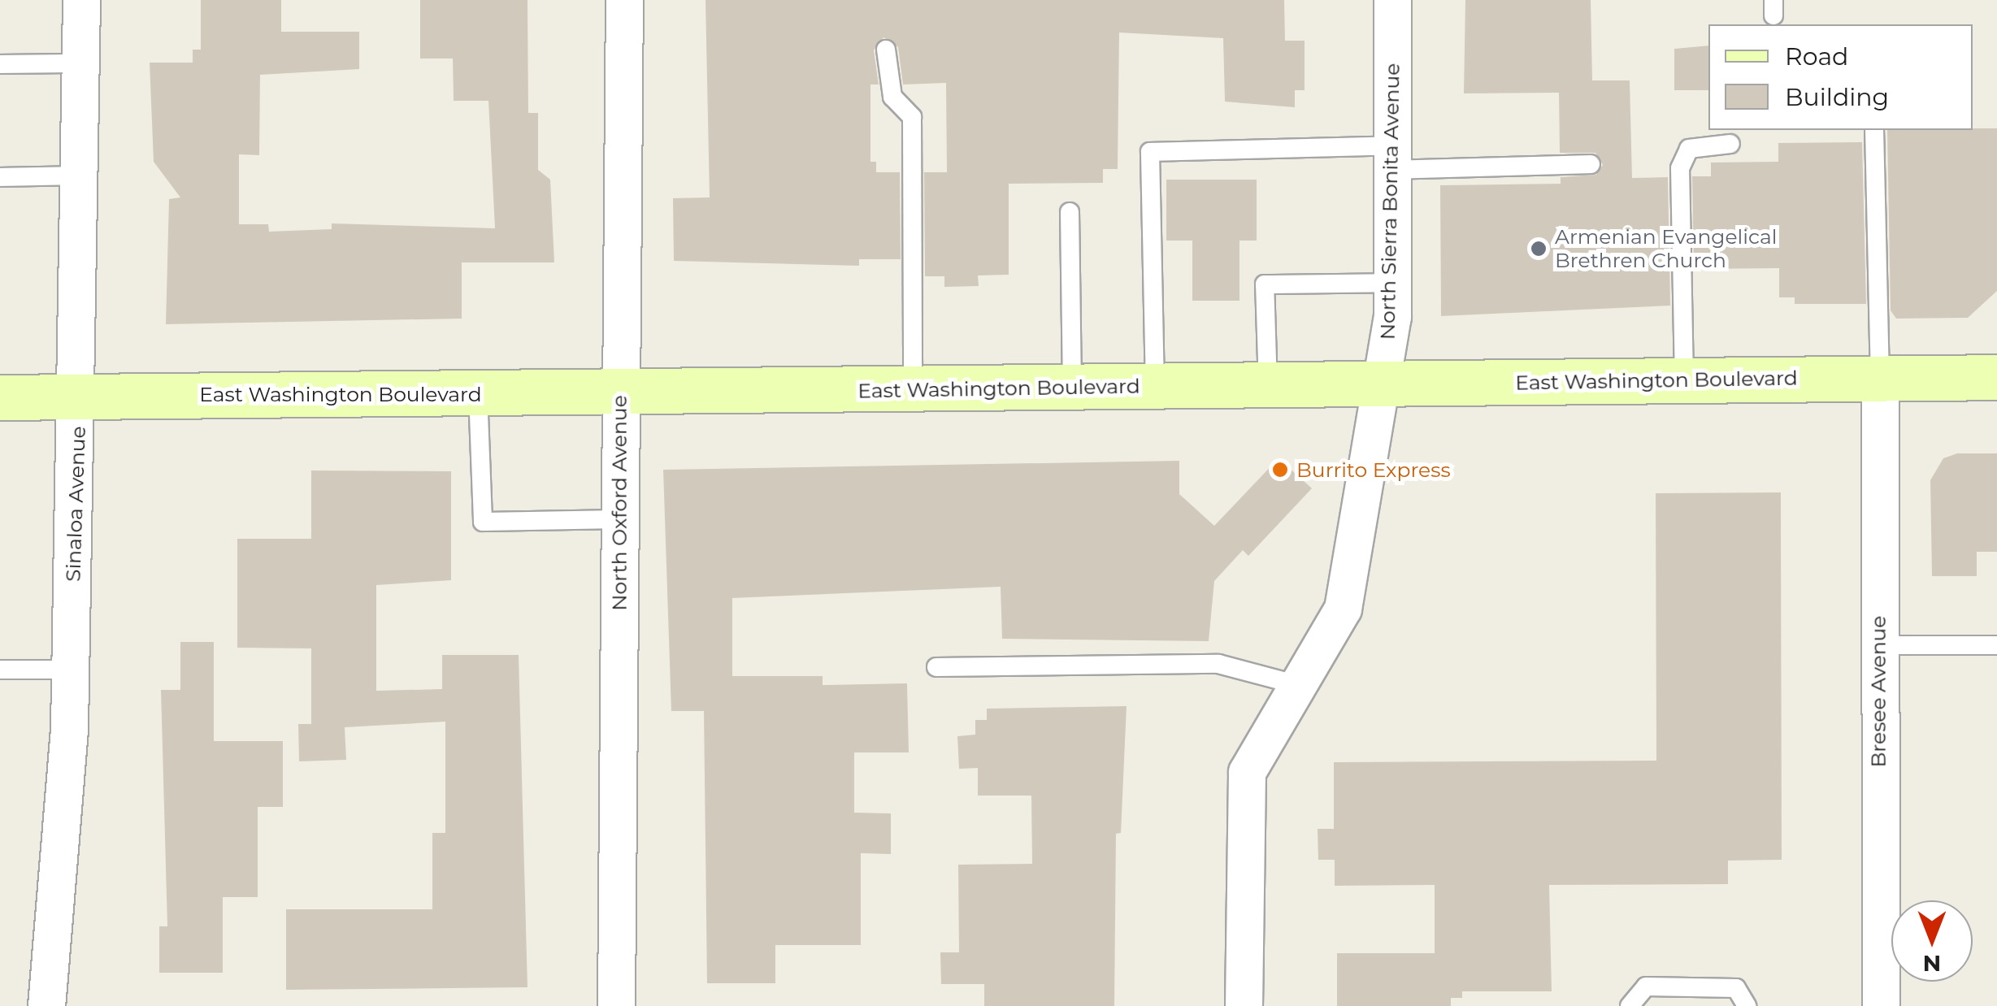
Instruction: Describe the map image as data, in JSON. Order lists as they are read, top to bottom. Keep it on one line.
{"streets":{"main road":["East Washington Boulevard"],"street":["North Sierra Bonita Avenue","North Oxford Avenue","Sinaloa Avenue","Bresee Avenue"]},"crossings":[["North Sierra Bonita Avenue","East Washington Boulevard"],["East Washington Boulevard","North Oxford Avenue"],["East Washington Boulevard","Sinaloa Avenue"],["East Washington Boulevard","Bresee Avenue"]],"places":["Armenian Evangelical Brethren Church","Burrito Express"],"legend":["Road","Building"],"north":"bottom"}
